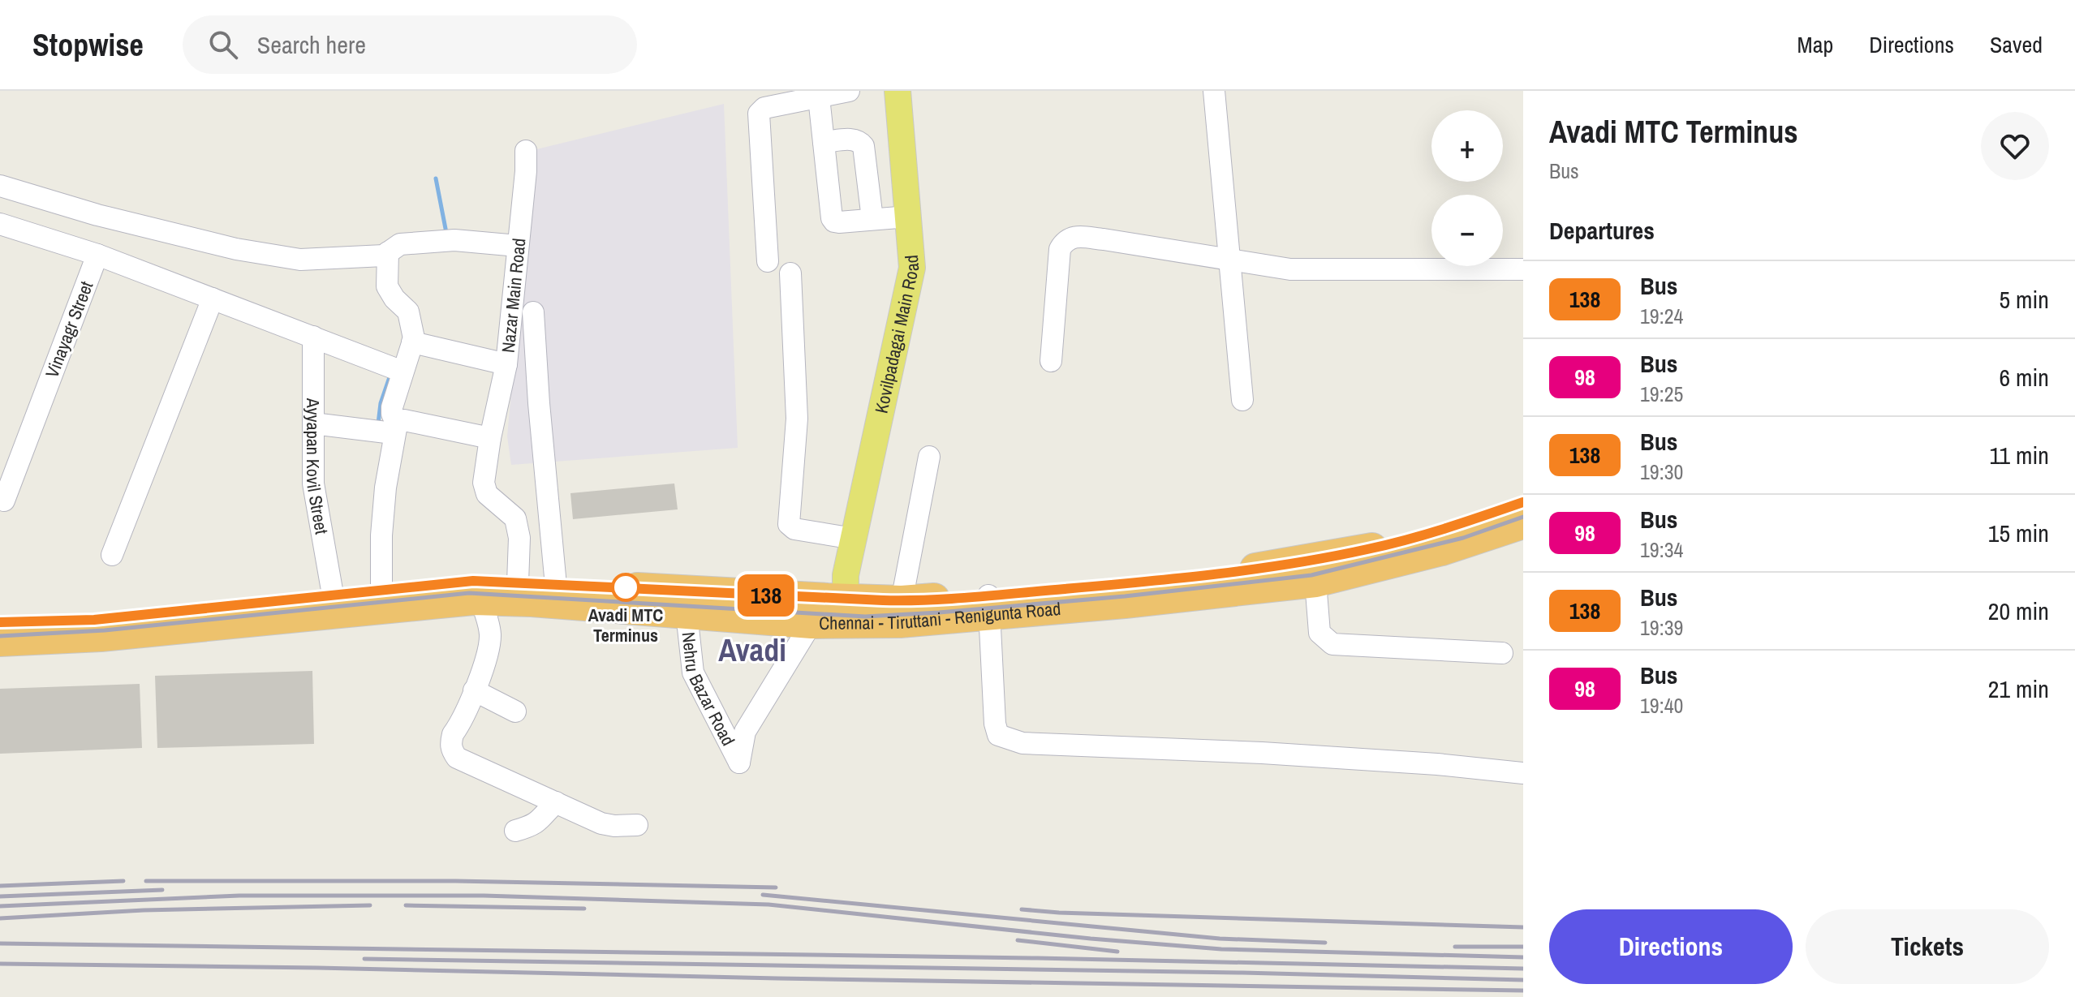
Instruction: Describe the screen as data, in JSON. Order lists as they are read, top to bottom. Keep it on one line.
{"streets":{"highway":["Chennai - Tiruttani - Renigunta Road"],"main road":["Kovilpadagai Main Road"],"street":["Nazar Main Road","Vinayagr Street","Ayyapan Kovil Street","Nehru Bazar Road"]},"crossings":[["Nazar Main Road","Chennai - Tiruttani - Renigunta Road"],["Kovilpadagai Main Road","Chennai - Tiruttani - Renigunta Road"],["Ayyapan Kovil Street","Chennai - Tiruttani - Renigunta Road"],["Chennai - Tiruttani - Renigunta Road","Nehru Bazar Road"]],"districts":["Avadi"],"places":["Avadi MTC Terminus"],"lines":["bus line 138"],"page":{"header":"Stopwise","search":"Search here","nav":["Map","Directions","Saved"],"on_map":"138","heading":[["Avadi MTC Terminus","Bus"],"Departures"],"map_buttons":["+","−"],"list":[{"mark":"138","name":"Bus","note":"19:24","value":"5 min"},{"mark":"98","name":"Bus","note":"19:25","value":"6 min"},{"mark":"138","name":"Bus","note":"19:30","value":"11 min"},{"mark":"98","name":"Bus","note":"19:34","value":"15 min"},{"mark":"138","name":"Bus","note":"19:39","value":"20 min"},{"mark":"98","name":"Bus","note":"19:40","value":"21 min"}],"buttons":["Directions","Tickets"]}}
